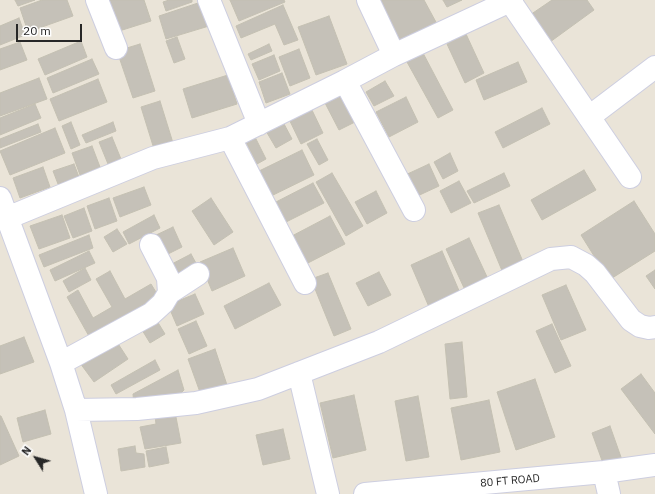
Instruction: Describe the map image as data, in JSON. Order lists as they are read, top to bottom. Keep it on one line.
{"streets":{"street":["80 FT ROAD"]},"scale_bar":"20 m","north":"top left"}
